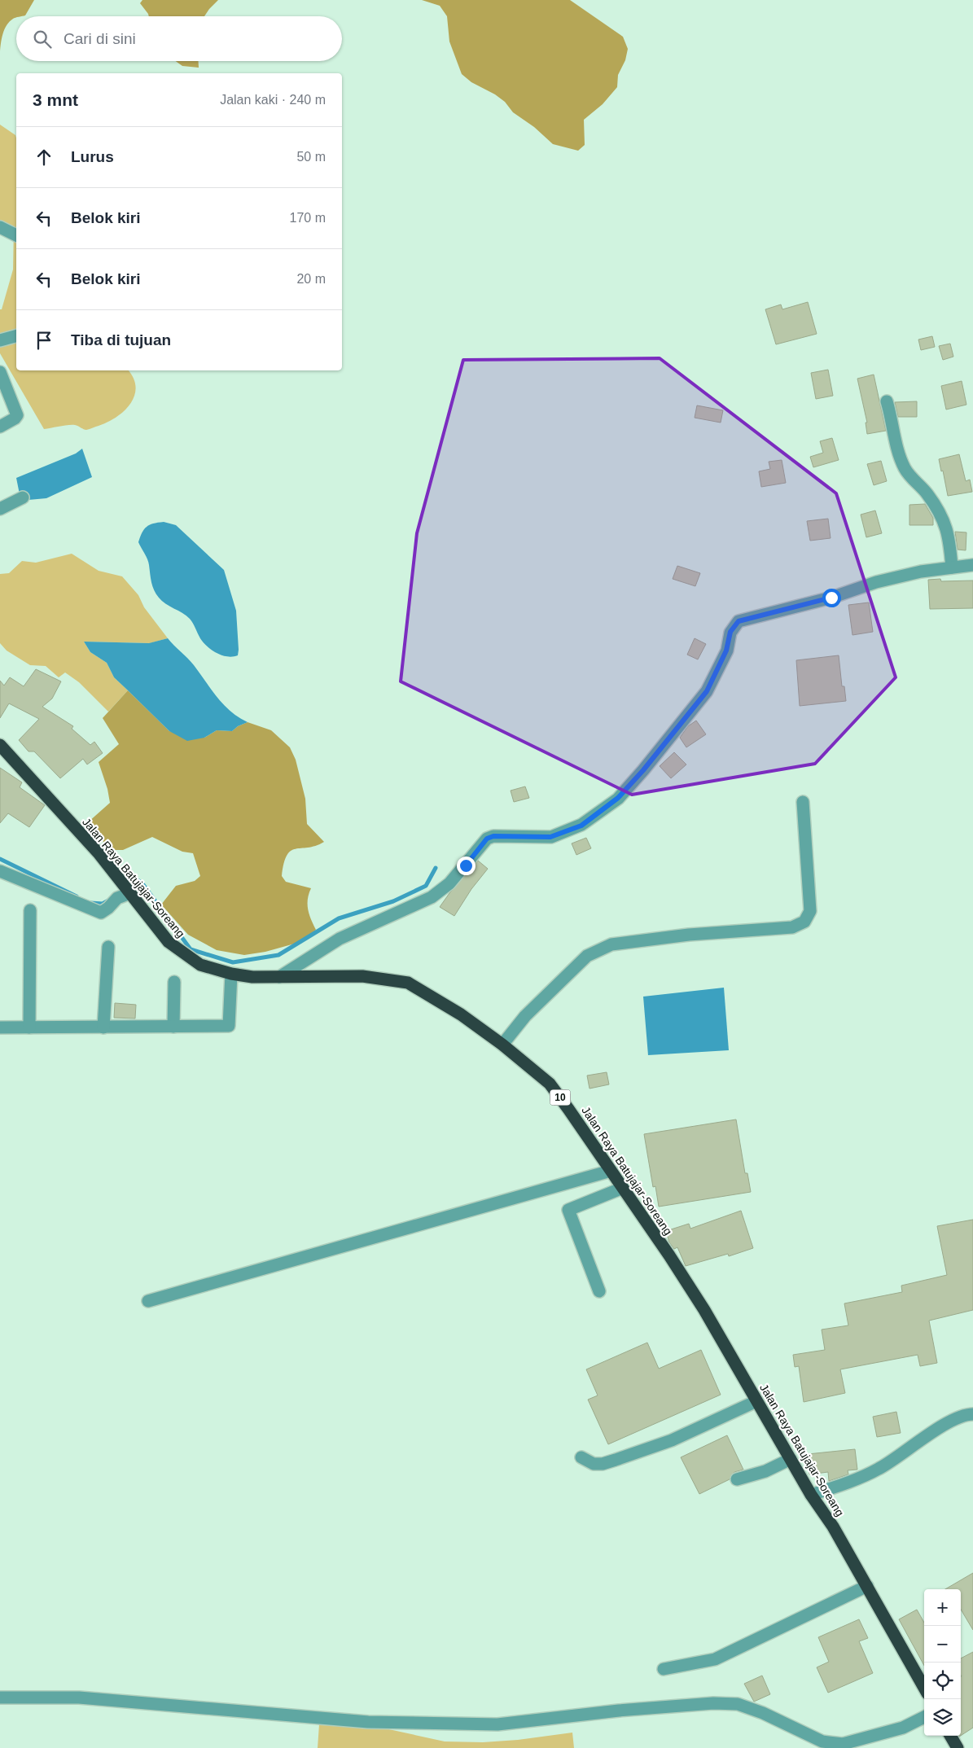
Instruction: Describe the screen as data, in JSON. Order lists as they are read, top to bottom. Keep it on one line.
{"streets":{"highway":["Jalan Raya Batujajar-Soreang","10"]},"page":{"search":"Cari di sini","heading":["3 mnt","Jalan kaki · 240 m"],"list":[["Lurus","50 m"],["Belok kiri","170 m"],["Belok kiri","20 m"],"Tiba di tujuan"],"map_buttons":["+","−"]}}
